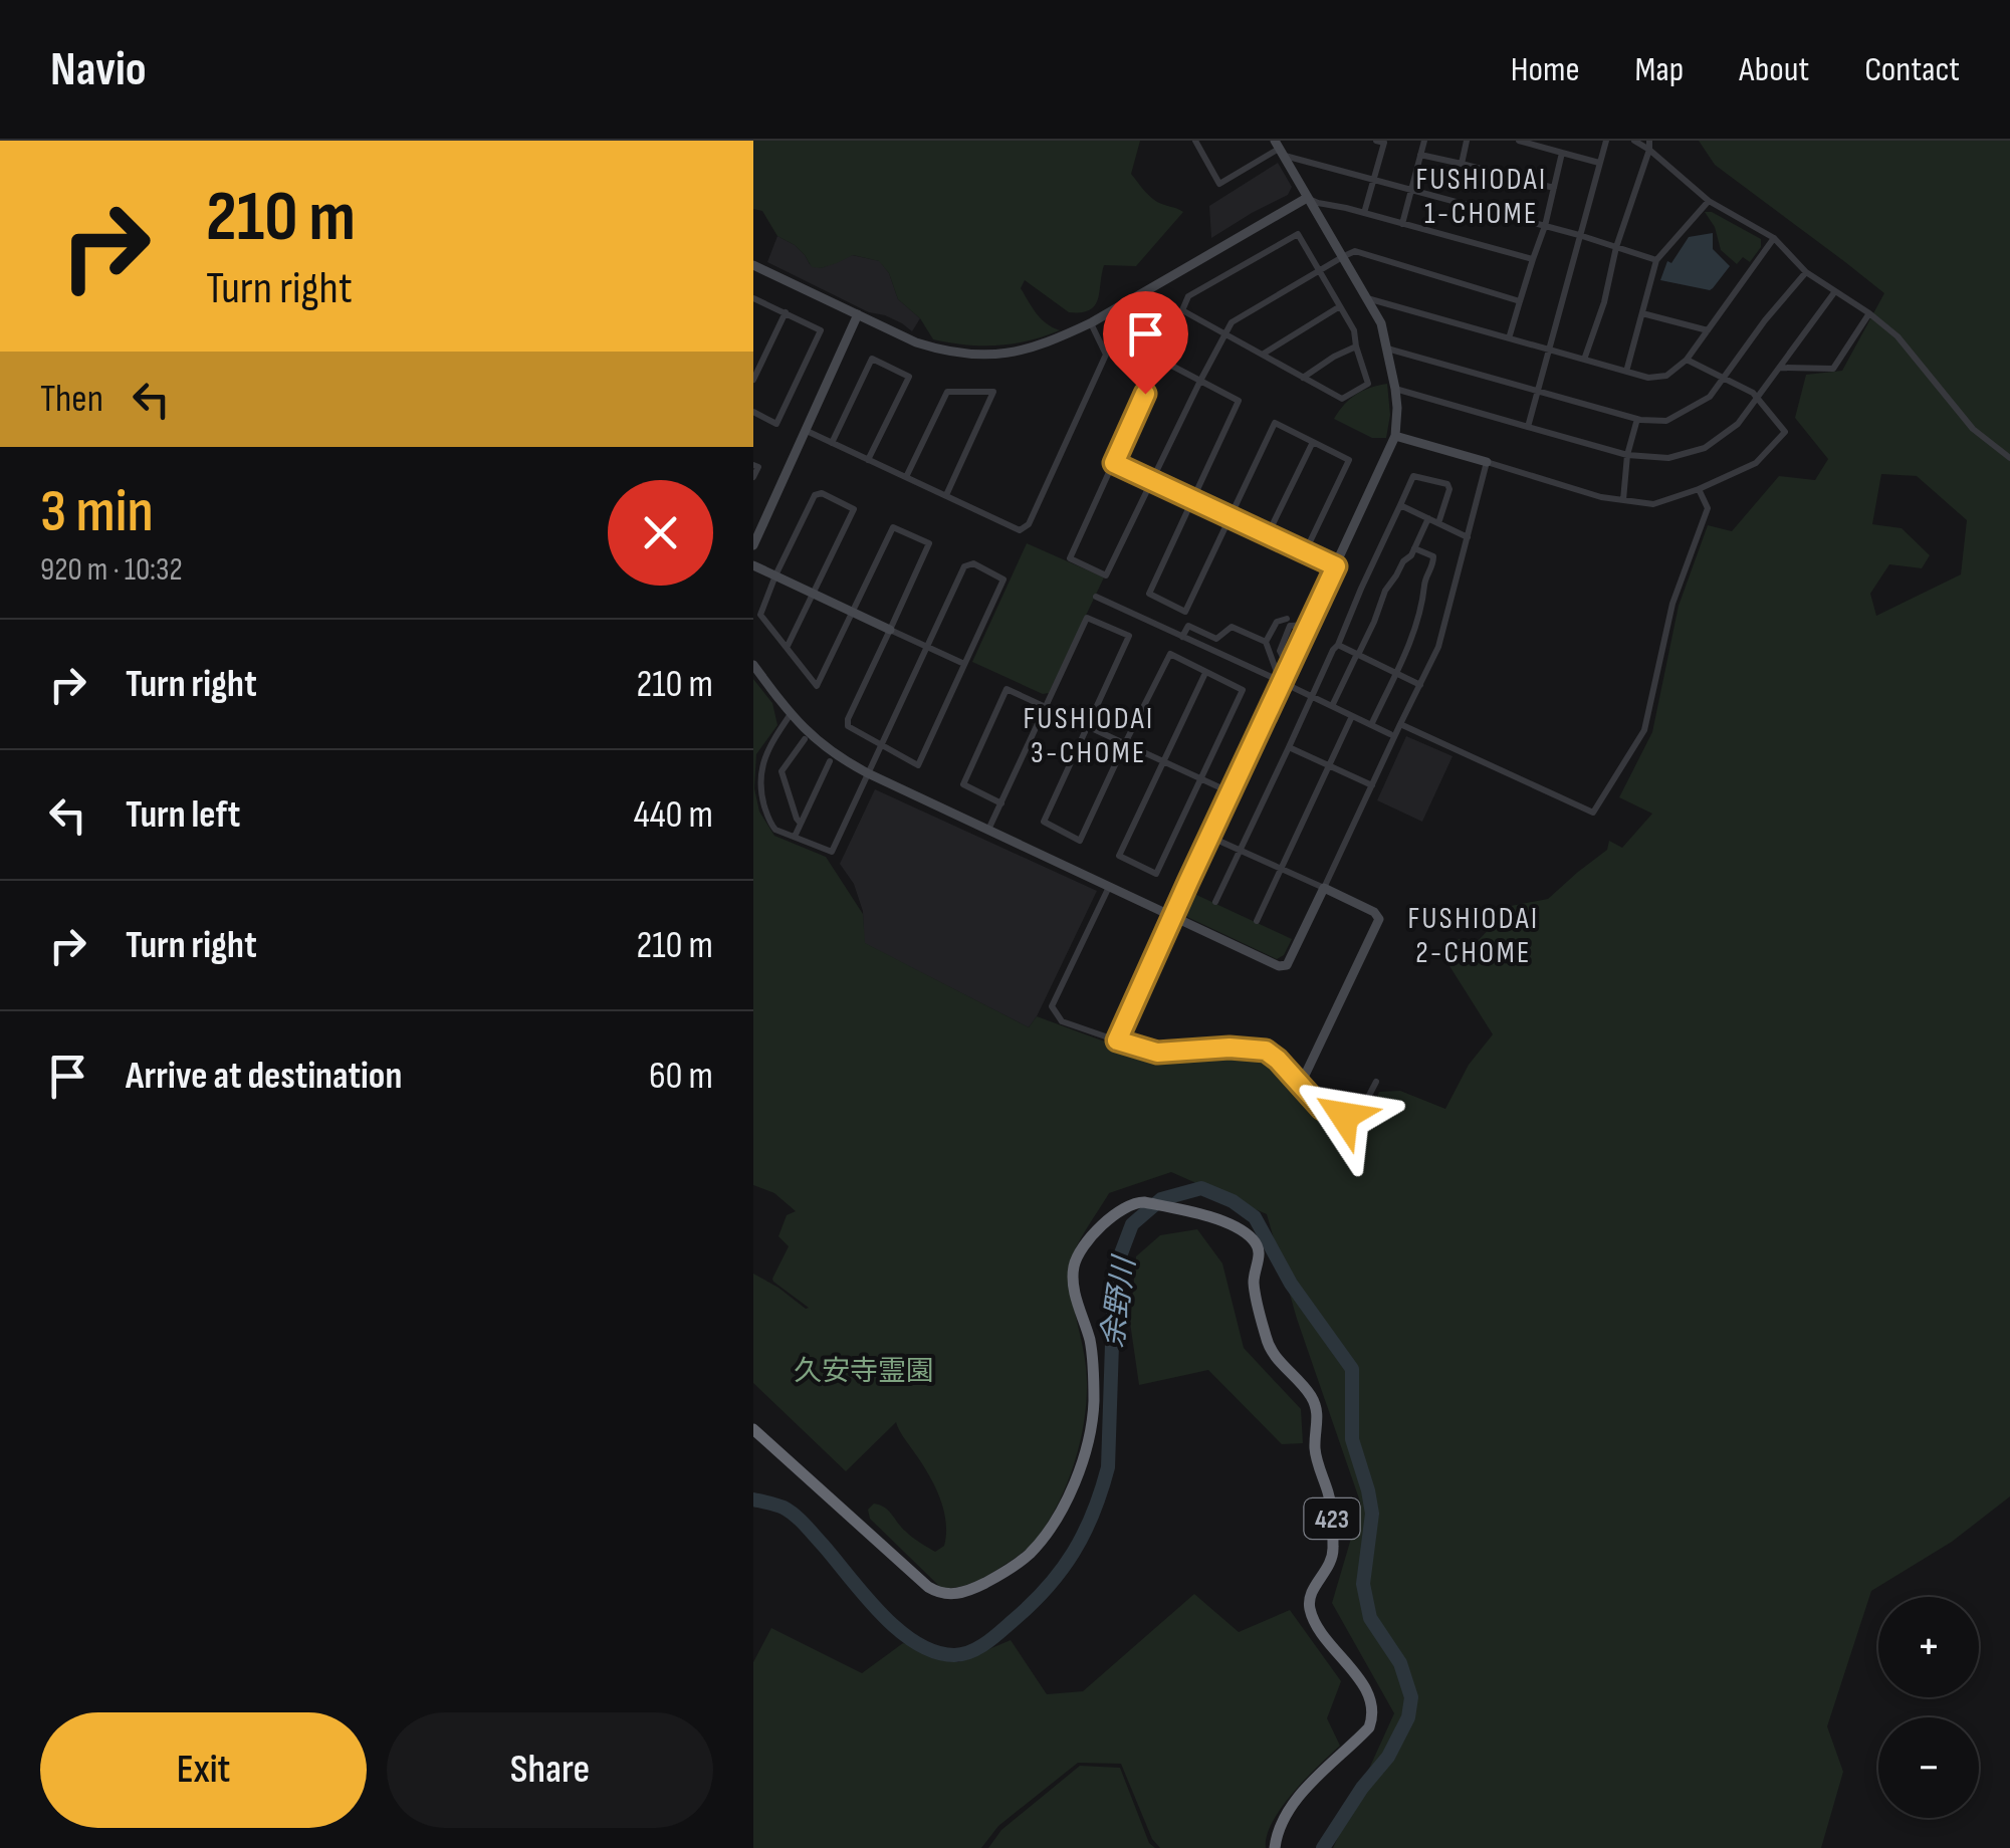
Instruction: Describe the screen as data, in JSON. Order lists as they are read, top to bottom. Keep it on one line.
{"streets":{"highway":["423"]},"districts":["FUSHIODAI 1-CHOME","FUSHIODAI 3-CHOME","FUSHIODAI 2-CHOME"],"water":["余野川"],"parks":["久安寺霊園"],"page":{"header":"Navio","nav":["Home","Map","About","Contact"],"turn":["210 m","Turn right"],"then":"Then","heading":["3 min","920 m · 10:32"],"list":[{"name":"Turn right","value":"210 m"},{"name":"Turn left","value":"440 m"},{"name":"Turn right","value":"210 m"},{"name":"Arrive at destination","value":"60 m"}],"map_buttons":["+","−"],"buttons":["Exit","Share"]}}
